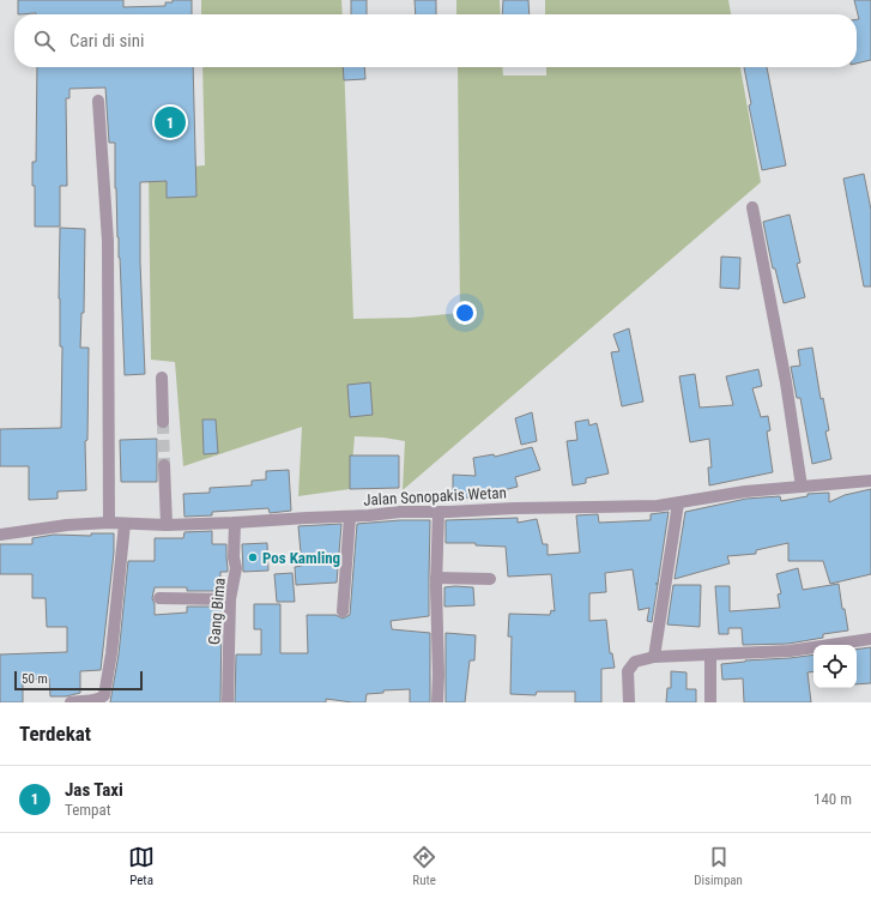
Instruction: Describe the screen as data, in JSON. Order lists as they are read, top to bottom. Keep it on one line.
{"streets":{"street":["Jalan Sonopakis Wetan","Gang Bima"]},"crossings":[["Jalan Sonopakis Wetan","Gang Bima"]],"places":["Pos Kamling"],"scale_bar":"50 m","page":{"search":"Cari di sini","pins":"1","scale":"50 m","heading":"Terdekat","list":[{"mark":"1","name":"Jas Taxi","note":"Tempat","value":"140 m"}],"nav":["Peta","Rute","Disimpan"]}}
